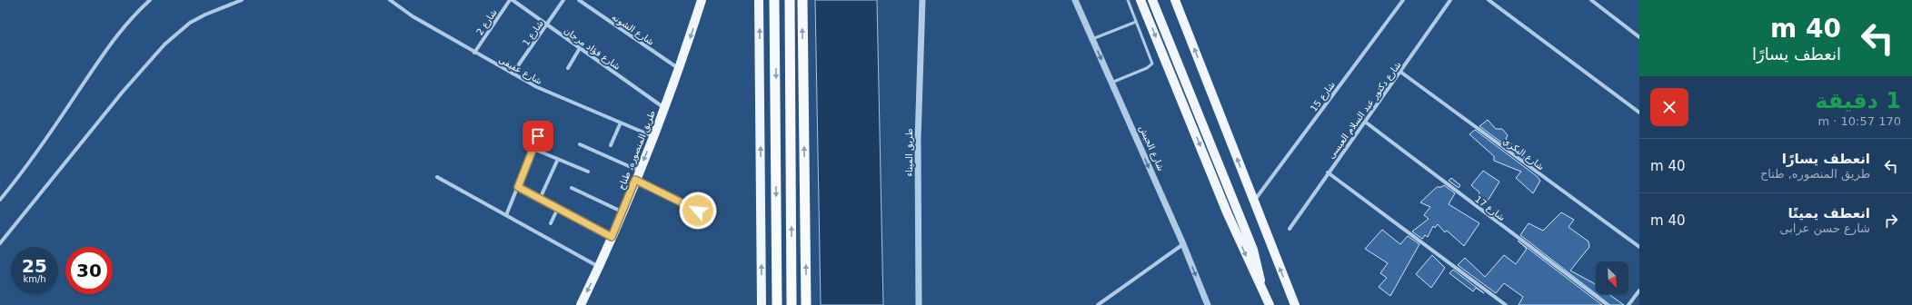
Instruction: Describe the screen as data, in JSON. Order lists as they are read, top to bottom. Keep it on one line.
{"streets":{"main road":["طريق المنصوره, طناح"],"street":["شارع 2","شارع الشونه","شارع 1","شارع فؤاد مرجان","شارع عفيفى","شارع 15","شارع دكتور عبد السلام العبسى","شارع الجيش","طريق الميناء","شارع البكري","شارع 17"]},"crossings":[["شارع 2","شارع فؤاد مرجان"],["شارع 2","شارع عفيفى"],["شارع الشونه","طريق المنصوره, طناح"],["شارع 1","شارع فؤاد مرجان"],["شارع 1","شارع عفيفى"],["شارع فؤاد مرجان","طريق المنصوره, طناح"],["شارع عفيفى","طريق المنصوره, طناح"],["شارع دكتور عبد السلام العبسى","شارع البكري"],["شارع دكتور عبد السلام العبسى","شارع 17"]],"one_way":["شارع الجيش"],"north":"bottom right","page":{"turn":["40 m","انعطف يسارًا"],"heading":["1 دقيقة","170 m · 10:57"],"list":[{"name":"انعطف يسارًا","note":"طريق المنصوره, طناح","value":"40 m"},{"name":"انعطف يمينًا","note":"شارع حسن عرابى","value":"40 m"}],"speed":"25 km/h","limit":"30"}}
